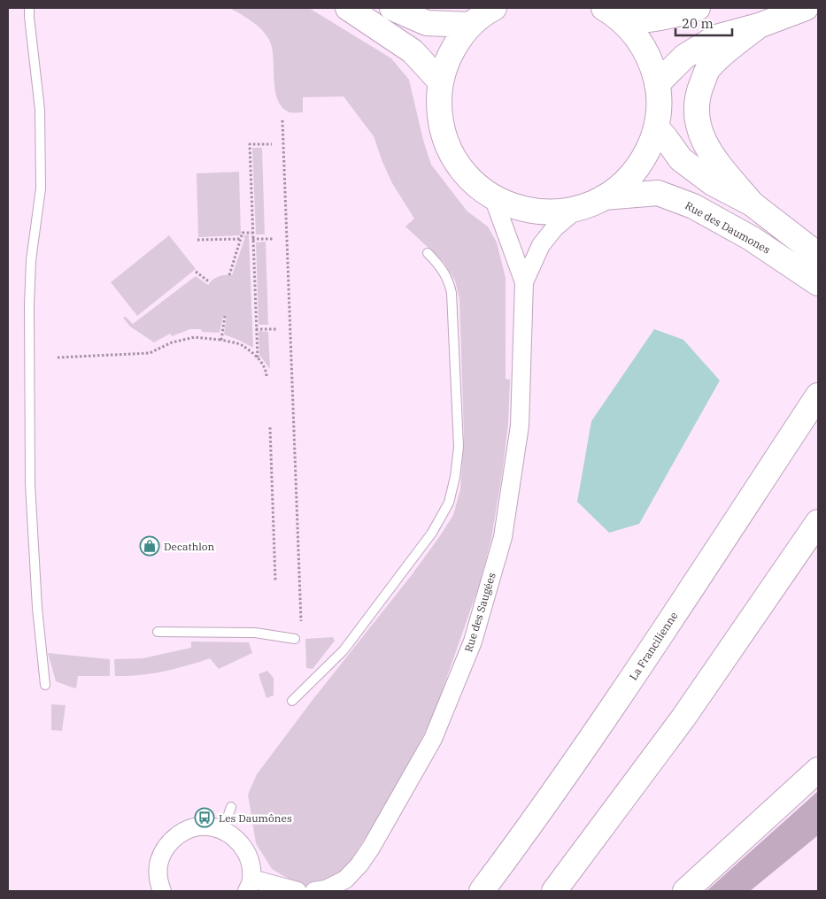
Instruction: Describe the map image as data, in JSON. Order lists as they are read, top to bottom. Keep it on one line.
{"streets":{"main road":["Rue des Daumones","La Francilienne"],"street":["Rue des Saugées"]},"places":{"shop":["Decathlon"],"bus stop":["Les Daumônes"]},"scale_bar":"20 m"}
